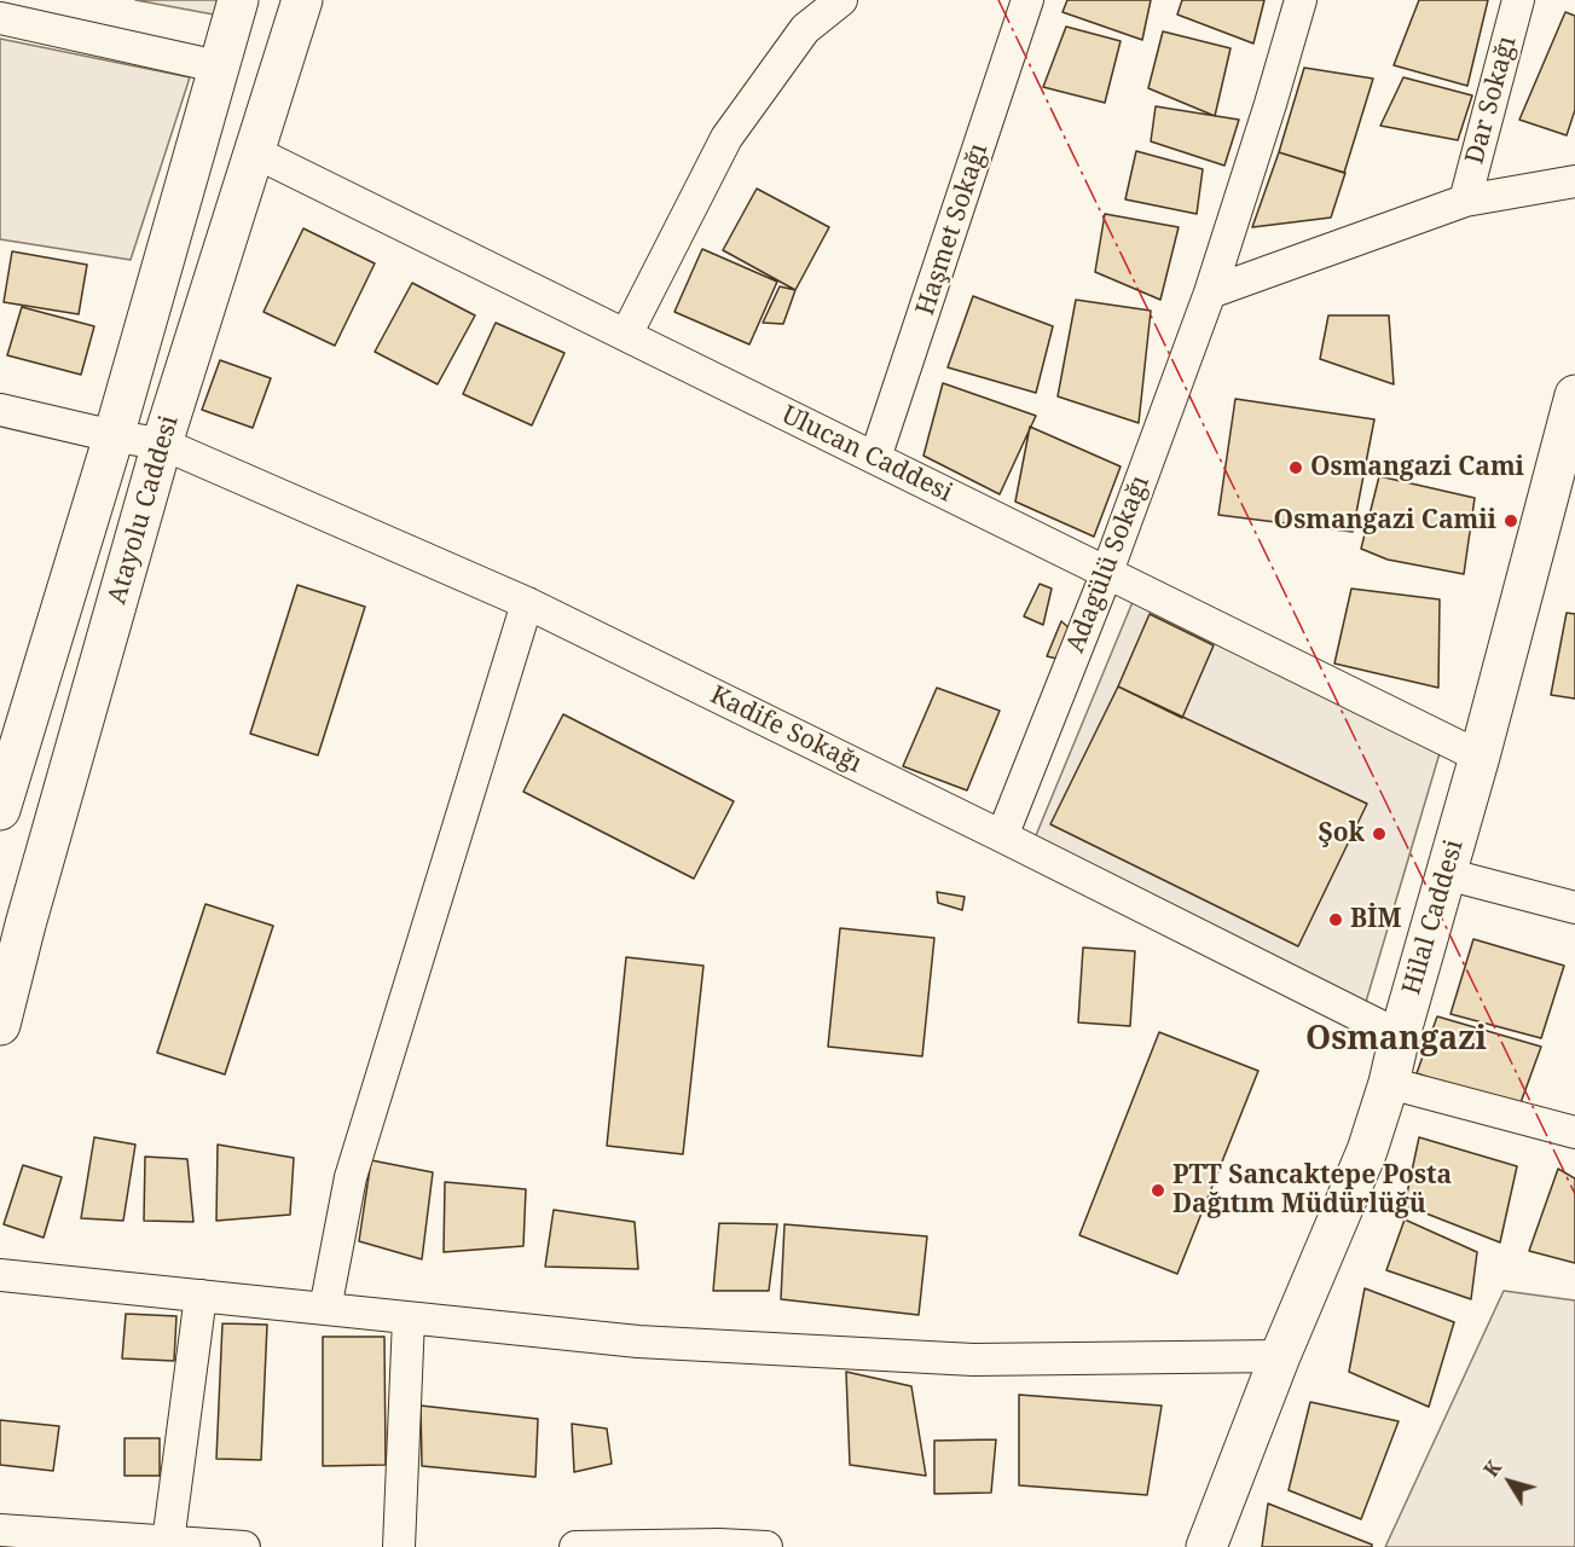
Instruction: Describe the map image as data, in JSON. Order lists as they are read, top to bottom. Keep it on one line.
{"streets":{"main road":["Atayolu Caddesi","Hilal Caddesi"],"street":["Dar Sokağı","Haşmet Sokağı","Ulucan Caddesi","Adagülü Sokağı","Kadife Sokağı"]},"crossings":[["Haşmet Sokağı","Ulucan Caddesi"],["Ulucan Caddesi","Atayolu Caddesi"],["Ulucan Caddesi","Adagülü Sokağı"],["Ulucan Caddesi","Hilal Caddesi"],["Atayolu Caddesi","Kadife Sokağı"],["Adagülü Sokağı","Kadife Sokağı"],["Kadife Sokağı","Hilal Caddesi"]],"districts":["Osmangazi"],"places":["Osmangazi Cami","Osmangazi Camii","Şok","BİM","PTT Sancaktepe Posta Dağıtım Müdürlüğü"],"north":"top left"}
